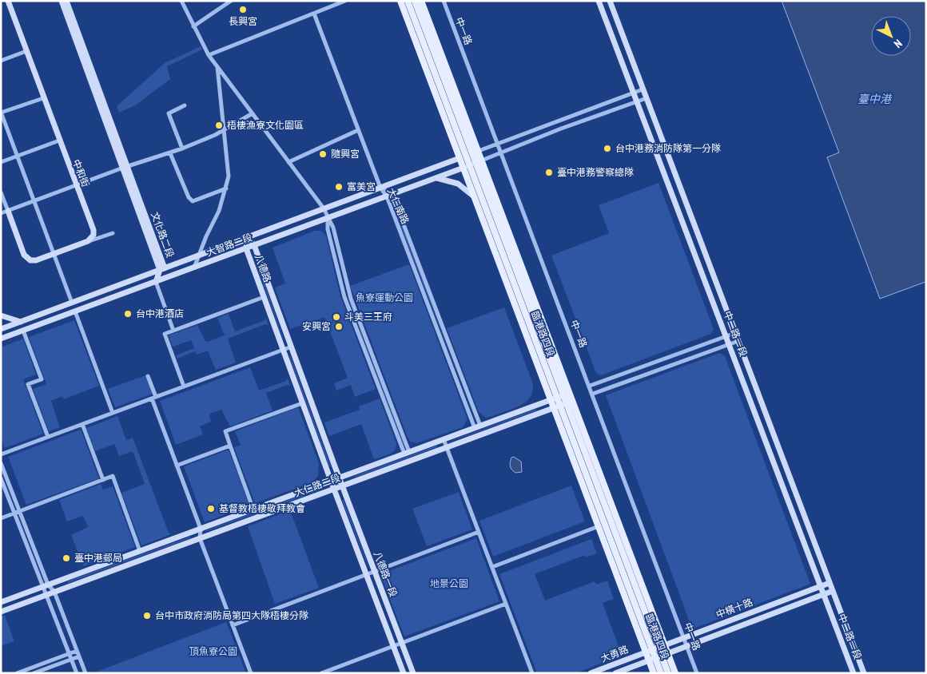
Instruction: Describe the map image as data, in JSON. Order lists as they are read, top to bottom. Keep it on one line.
{"streets":{"main road":["臨港路四段"],"street":["中一路","中和街","大仁南路","文化路二段","大智路二段","八德路","中二路一段","大仁路二段","八德路一段","中橫十路","大勇路"]},"crossings":[["中一路","中橫十路"],["大仁南路","大智路二段"],["大仁南路","大仁路二段"],["文化路二段","大智路二段"],["大智路二段","八德路"],["大智路二段","臨港路四段"],["八德路","大仁路二段"],["八德路","八德路一段"],["臨港路四段","大仁路二段"],["臨港路四段","中橫十路"],["臨港路四段","大勇路"],["中二路一段","中橫十路"],["大仁路二段","八德路一段"],["中橫十路","大勇路"]],"water":["臺中港"],"parks":["魚寮運動公園","地景公園","頂魚寮公園"],"places":["長興宮","梧棲漁寮文化園區","台中港務消防隊第一分隊","隨興宮","臺中港務警察總隊","富美宮","台中港酒店","斗美三王府","安興宮","基督教梧棲敬拜教會","臺中港郵局","台中市政府消防局第四大隊梧棲分隊"],"north":"bottom right"}
